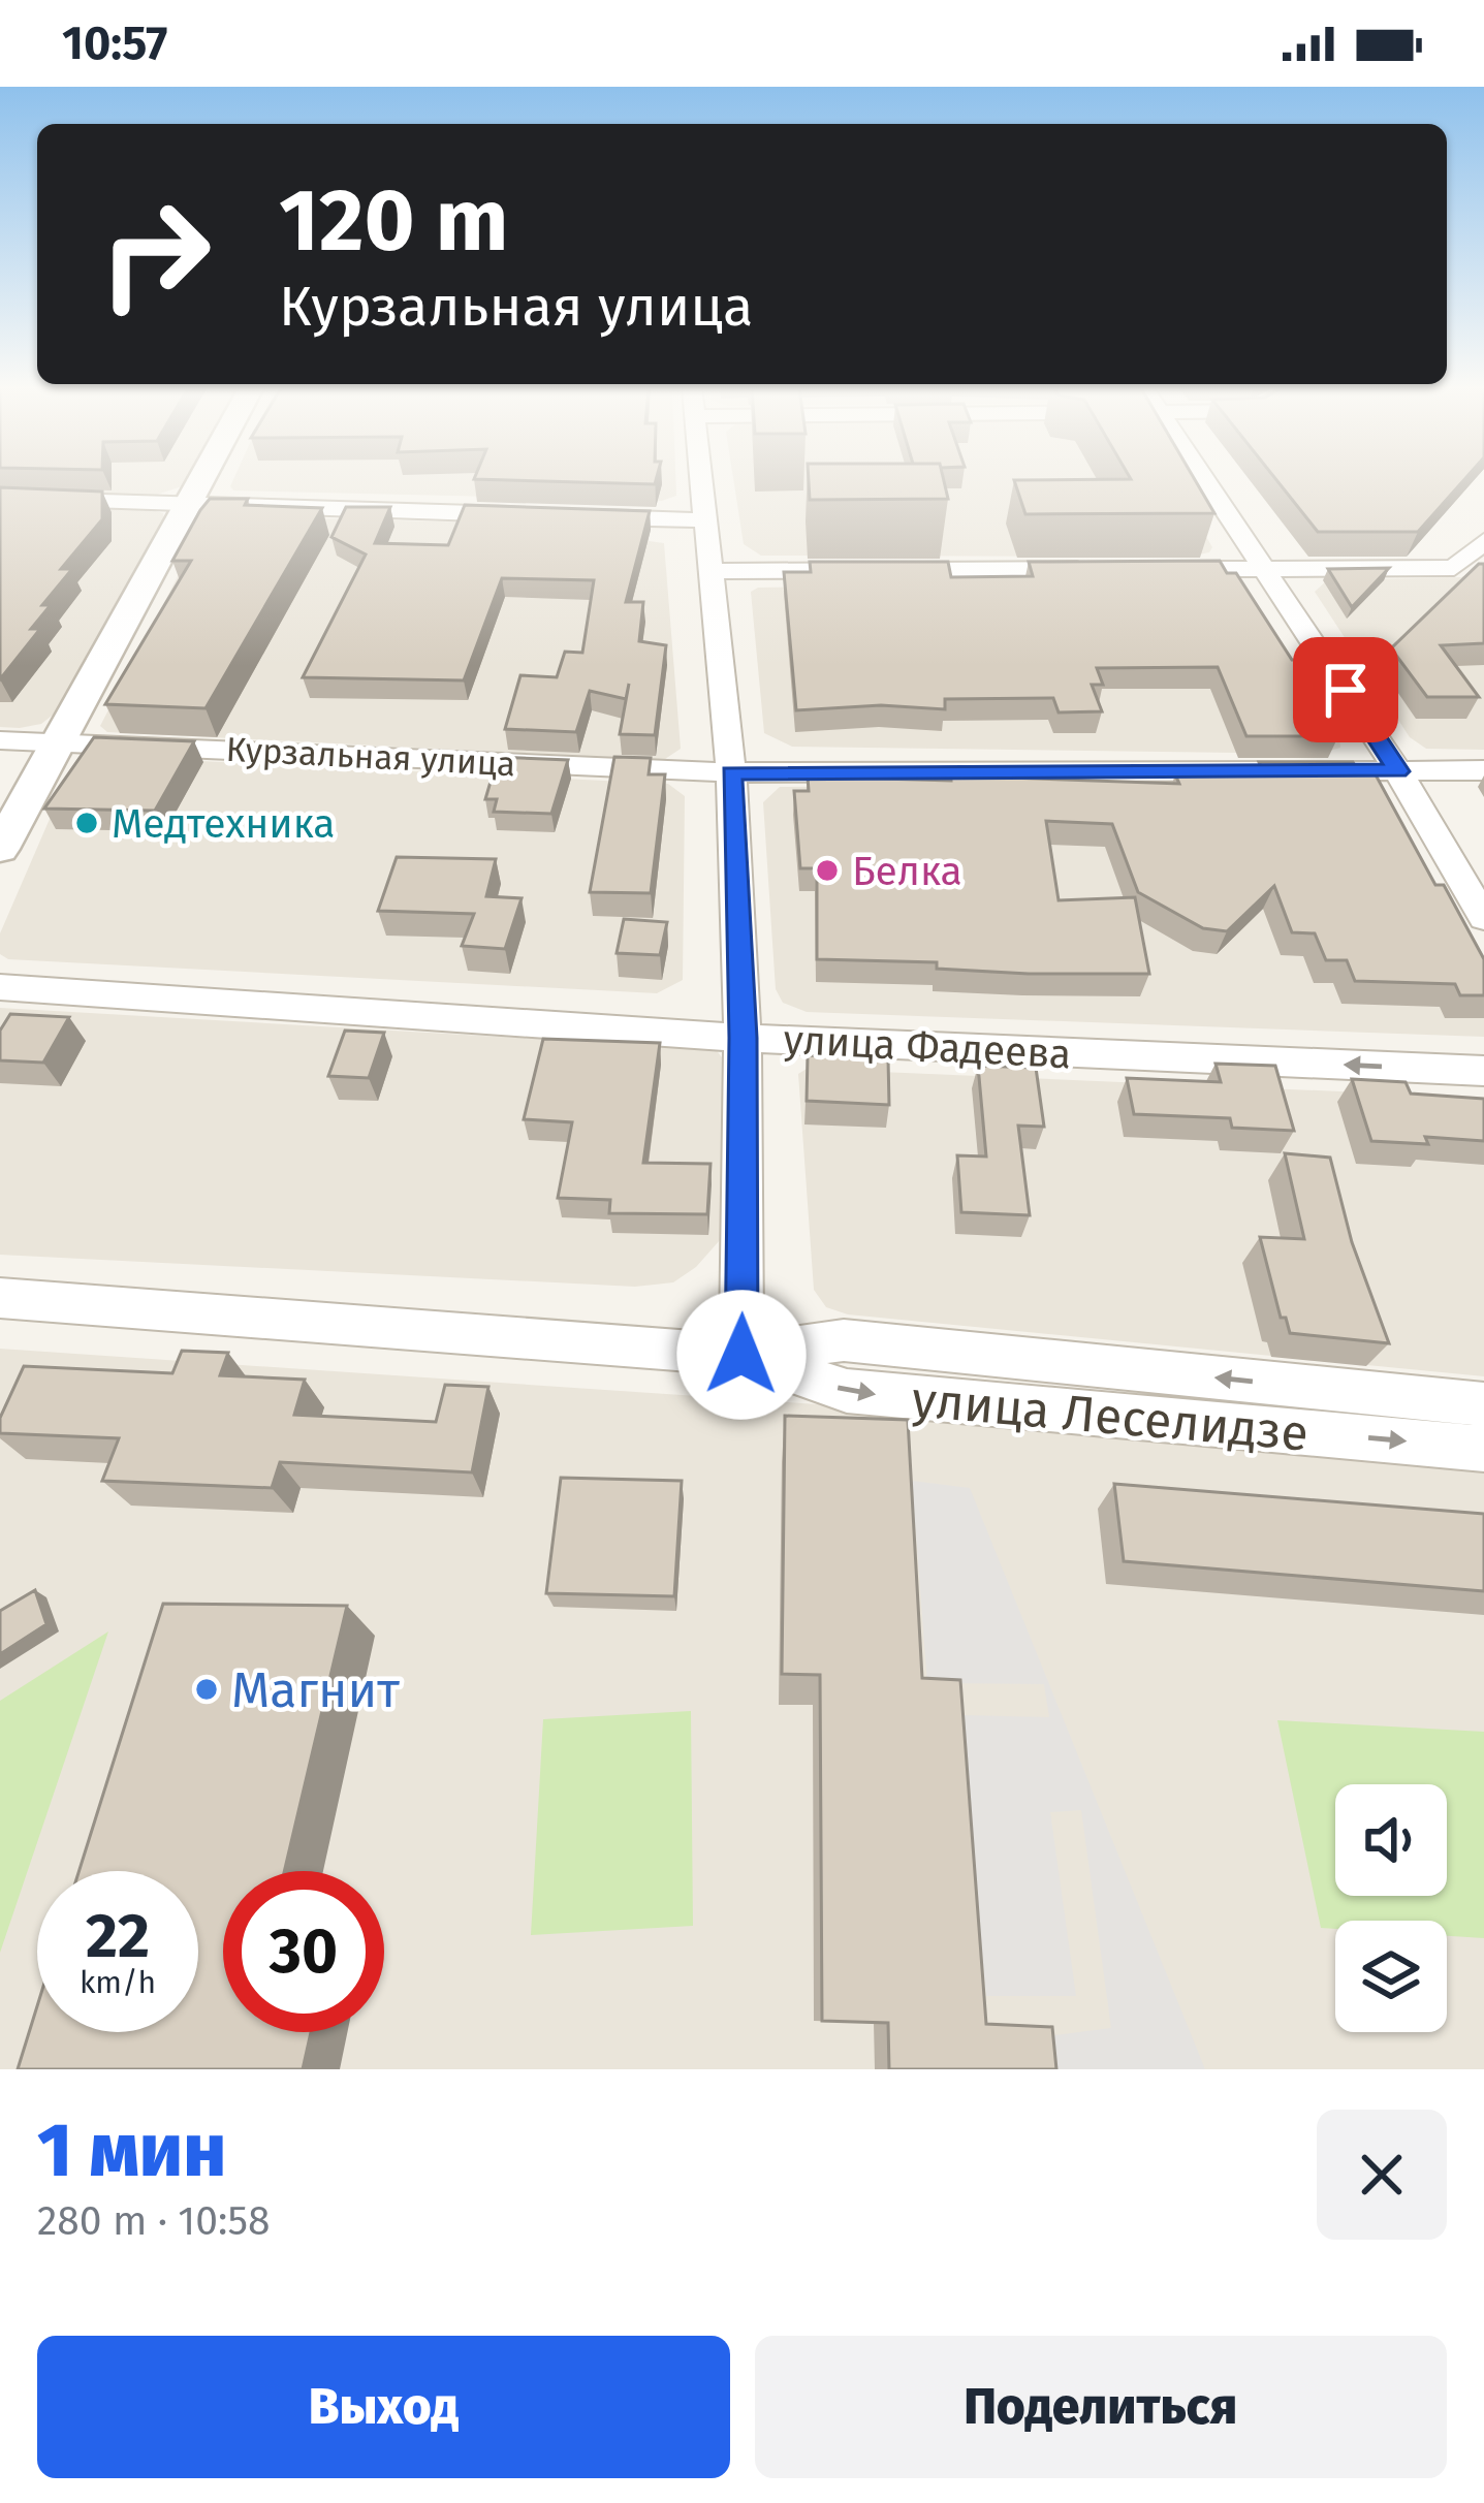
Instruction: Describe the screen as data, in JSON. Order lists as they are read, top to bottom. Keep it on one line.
{"streets":{"street":["Курзальная улица","улица Фадеева","улица Леселидзе"]},"one_way":["улица Фадеева"],"places":["Медтехника","Белка","Магнит"],"page":{"status":"10:57","turn":["120 m","Курзальная улица"],"speed":"22 km/h","limit":"30","heading":["1 мин","280 m · 10:58"],"buttons":["Выход","Поделиться"]}}
